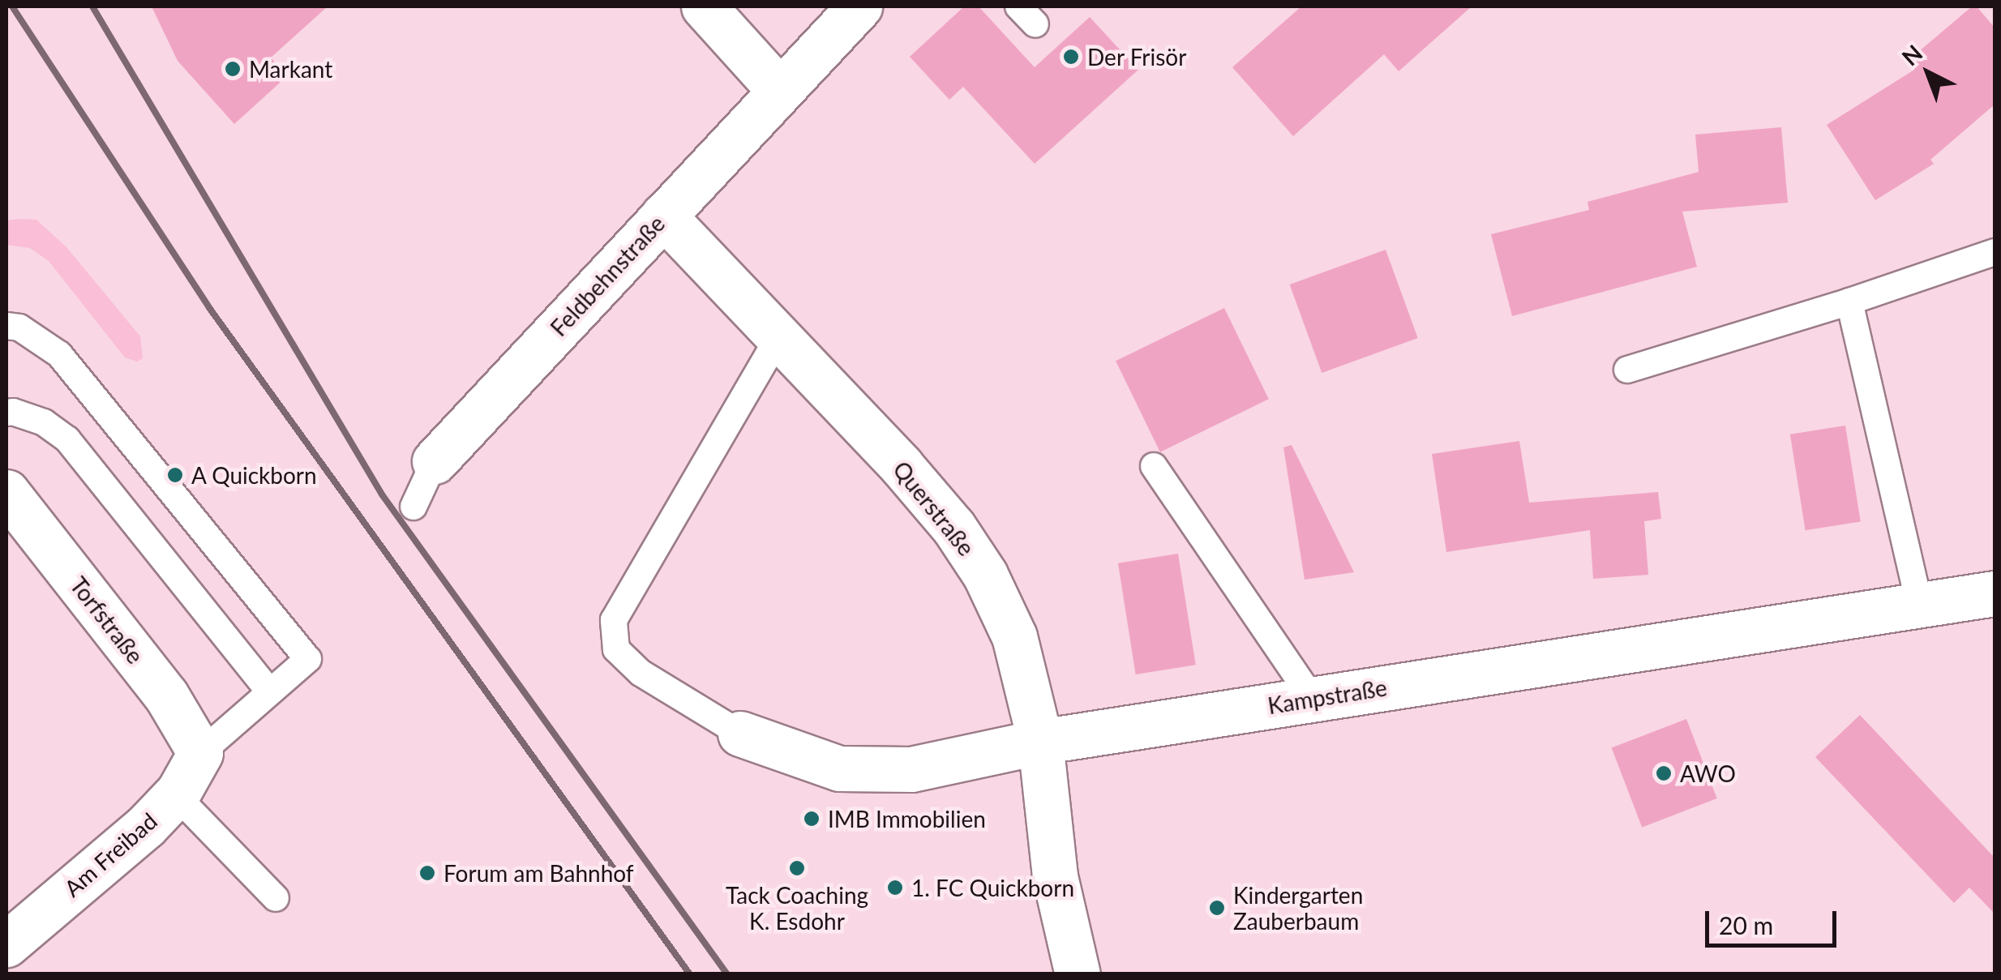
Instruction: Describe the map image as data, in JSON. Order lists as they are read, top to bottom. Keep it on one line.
{"streets":{"street":["Feldbehnstraße","Querstraße","Torfstraße","Kampstraße","Am Freibad"]},"crossings":[["Feldbehnstraße","Querstraße"],["Querstraße","Kampstraße"],["Torfstraße","Am Freibad"]],"places":["Der Frisör","Markant","A Quickborn","AWO","IMB Immobilien","Tack Coaching K. Esdohr","Forum am Bahnhof","1. FC Quickborn","Kindergarten Zauberbaum"],"scale_bar":"20 m","north":"top left"}
